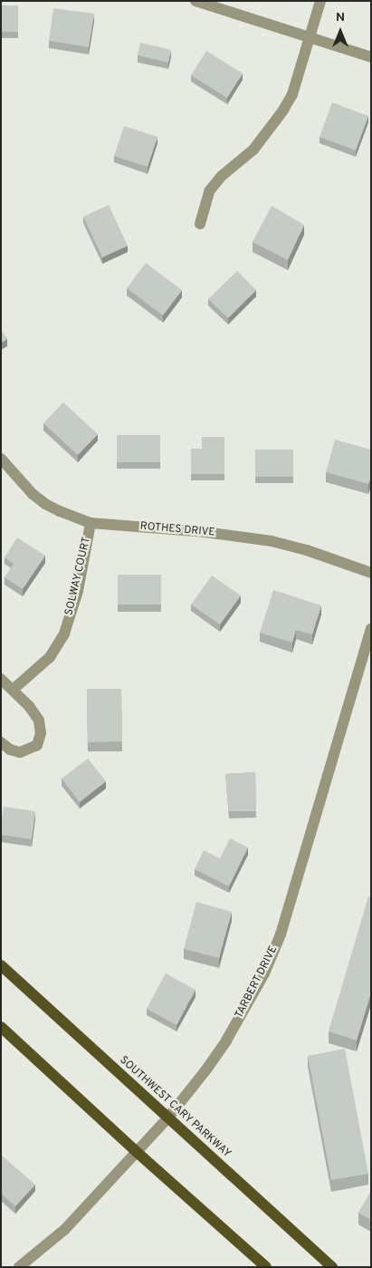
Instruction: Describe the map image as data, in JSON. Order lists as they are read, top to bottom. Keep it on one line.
{"streets":{"main road":["SOUTHWEST CARY PARKWAY"],"street":["ROTHES DRIVE","SOLWAY COURT","TARBERT DRIVE"]},"crossings":[["ROTHES DRIVE","SOLWAY COURT"],["TARBERT DRIVE","SOUTHWEST CARY PARKWAY"]],"north":"top"}
